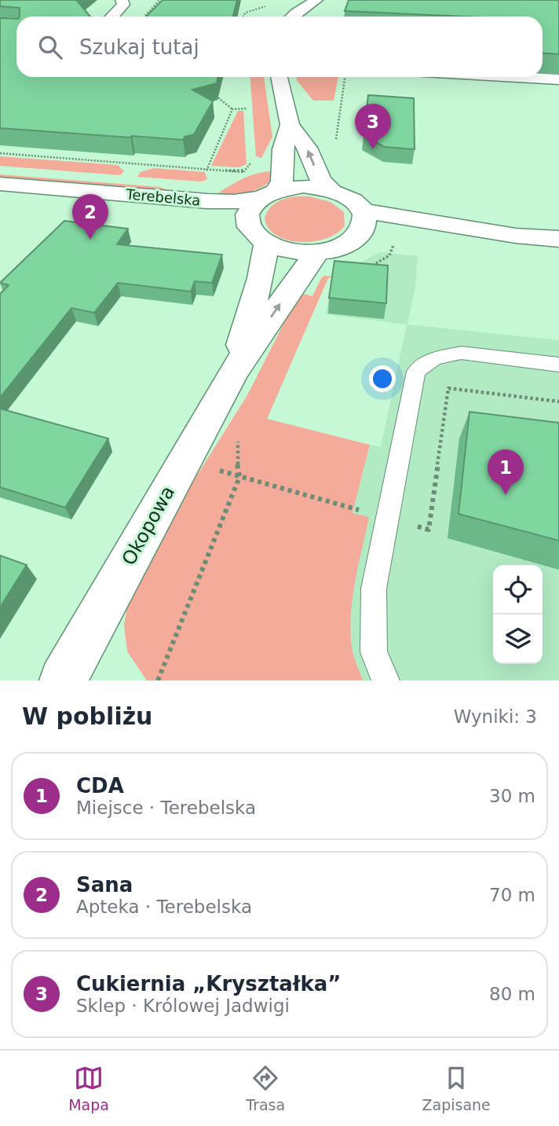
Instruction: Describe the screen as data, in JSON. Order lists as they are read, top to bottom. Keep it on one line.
{"streets":{"street":["Terebelska","Okopowa"]},"crossings":[["Terebelska","Okopowa"]],"page":{"search":"Szukaj tutaj","pins":["3","2","1"],"heading":["W pobliżu","Wyniki: 3"],"list":[{"mark":"1","name":"CDA","note":"Miejsce · Terebelska","value":"30 m"},{"mark":"2","name":"Sana","note":"Apteka · Terebelska","value":"70 m"},{"mark":"3","name":"Cukiernia „Kryształka”","note":"Sklep · Królowej Jadwigi","value":"80 m"}],"nav":["Mapa","Trasa","Zapisane"]}}
